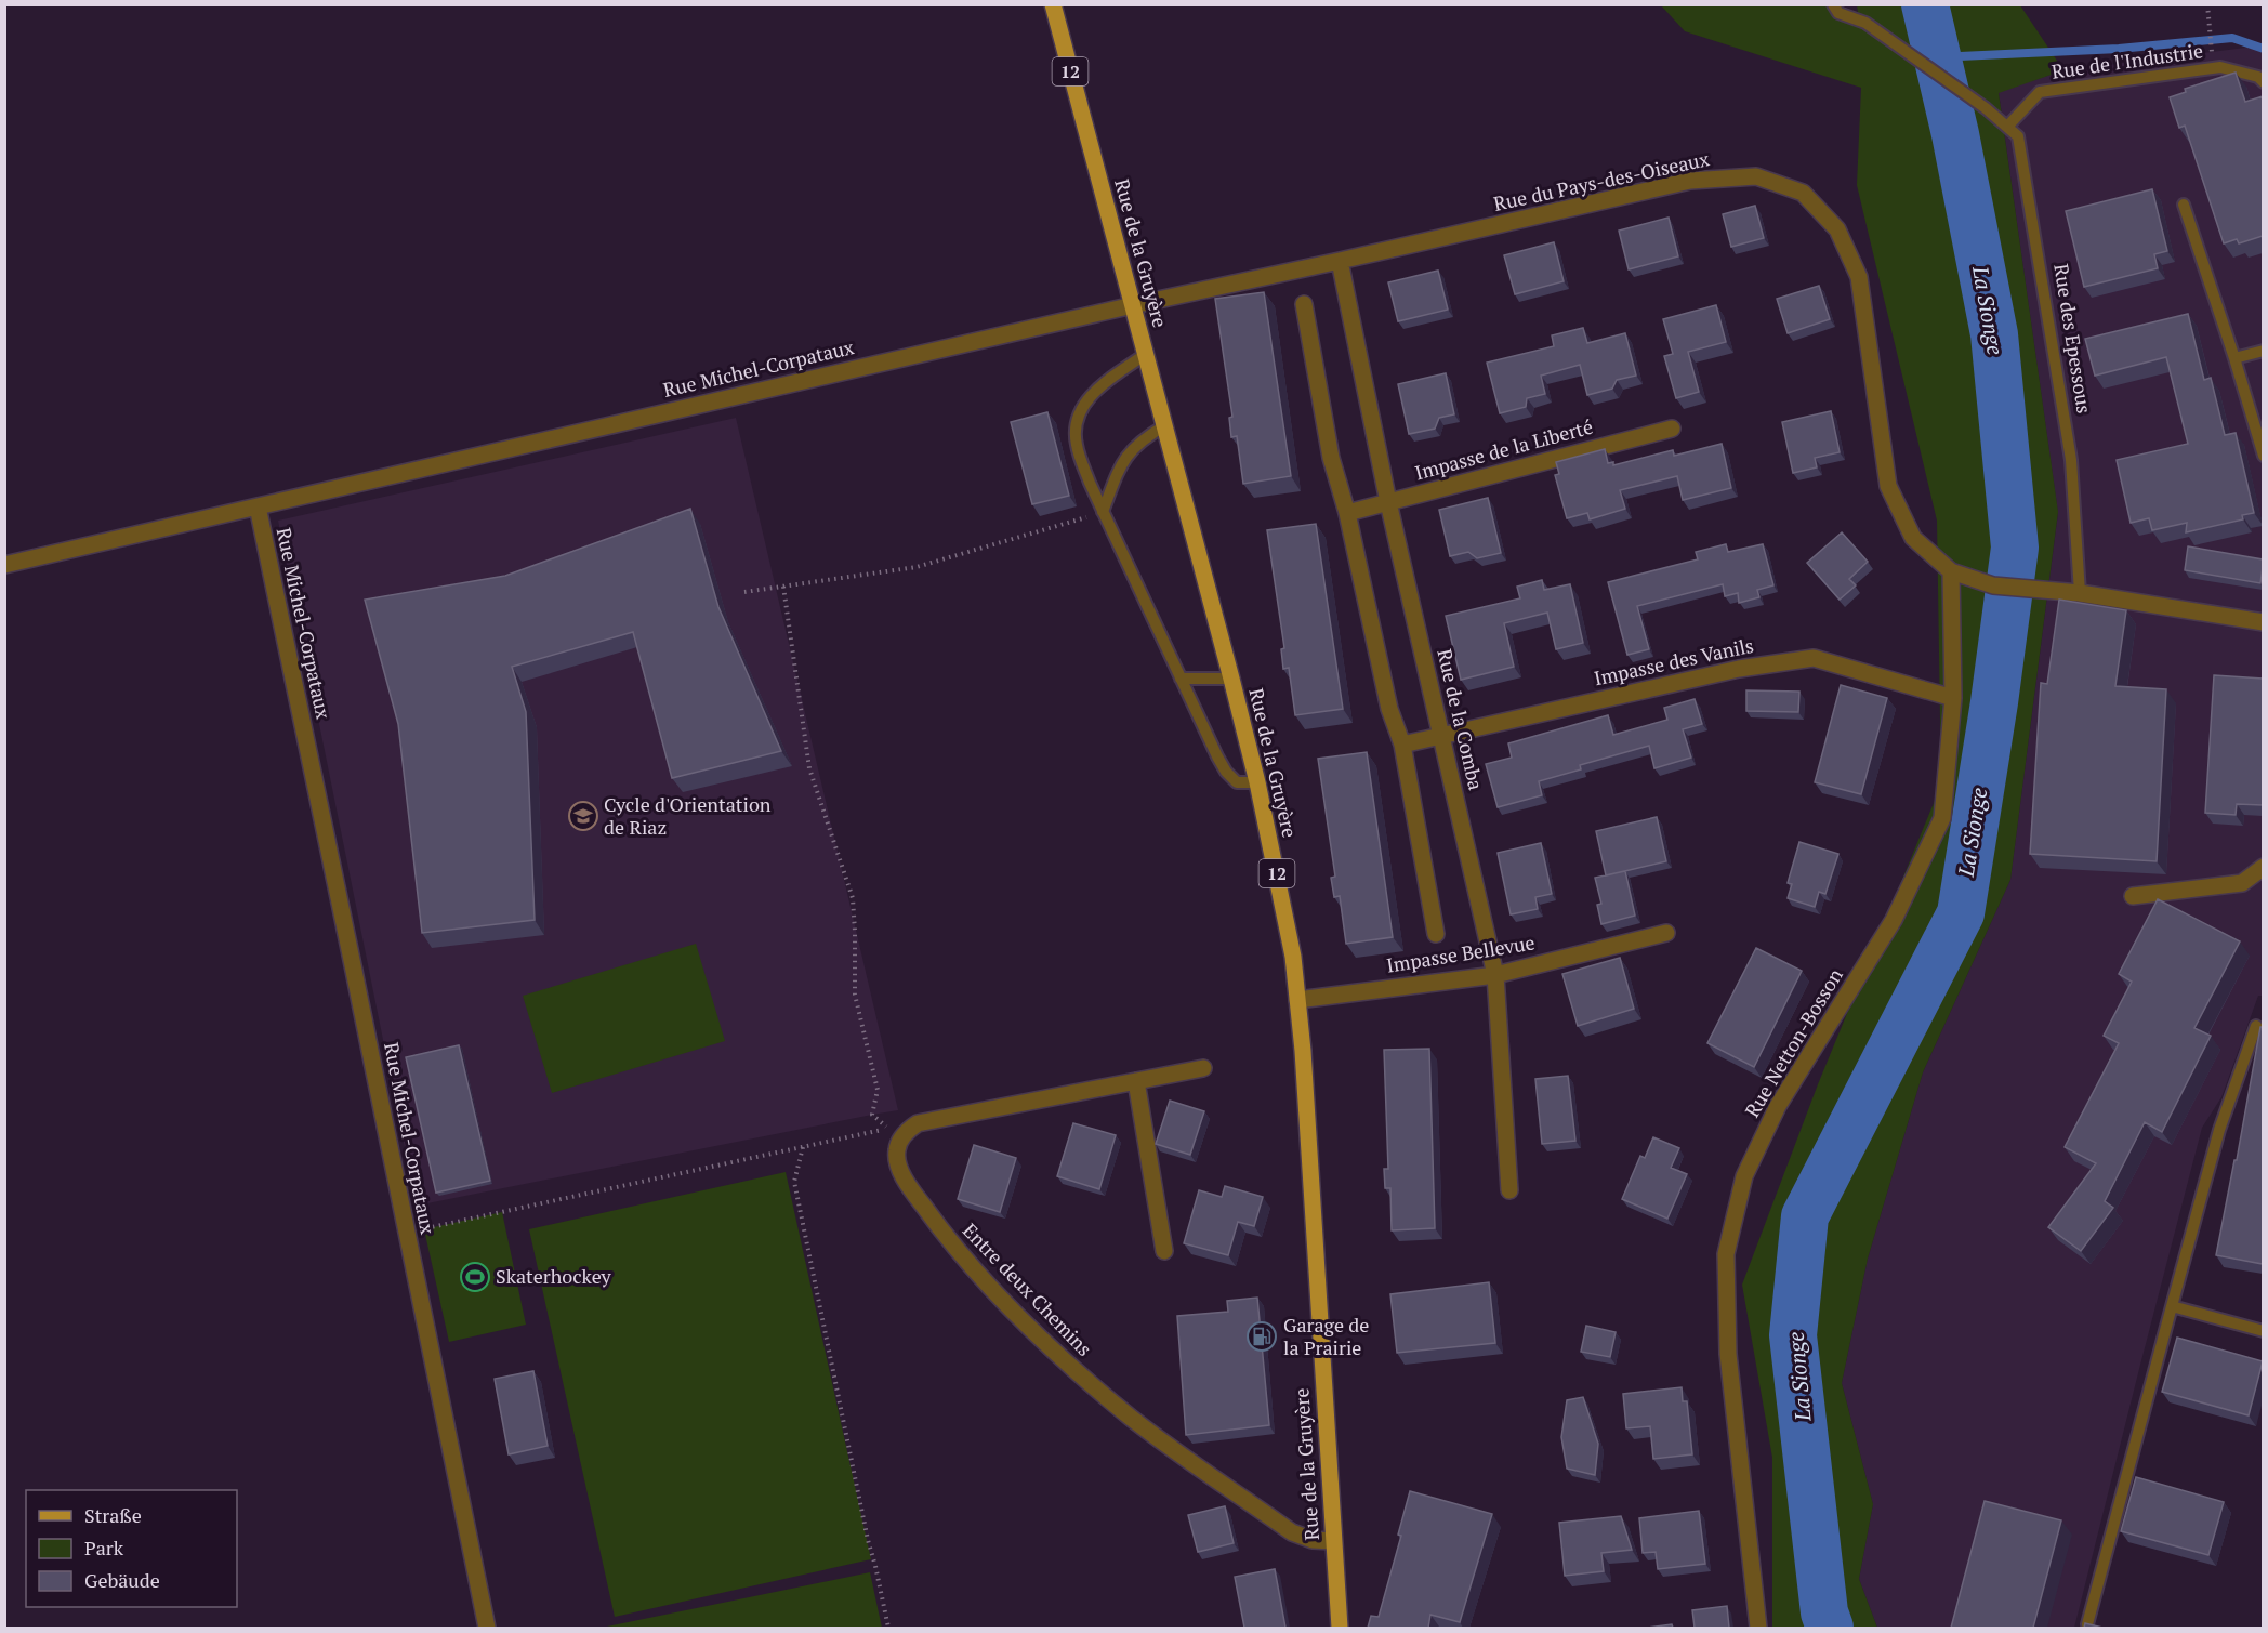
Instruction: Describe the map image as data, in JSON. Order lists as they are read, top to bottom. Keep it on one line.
{"streets":{"main road":["12","Rue de la Gruyère"],"street":["Rue du Pays-des-Oiseaux","Rue Michel-Corpataux","Impasse de la Liberté","Impasse des Vanils","Rue de la Comba","Impasse Bellevue","Rue Netton-Bosson","Entre deux Chemins"],"lane":["Rue de l'Industrie","Rue des Epessous"]},"crossings":[["Rue de l'Industrie","Rue des Epessous"],["Rue du Pays-des-Oiseaux","Rue de la Gruyère"],["Rue du Pays-des-Oiseaux","Rue des Epessous"],["Rue du Pays-des-Oiseaux","Rue Michel-Corpataux"],["Rue du Pays-des-Oiseaux","Rue de la Comba"],["Rue du Pays-des-Oiseaux","Rue Netton-Bosson"],["Rue de la Gruyère","Rue Michel-Corpataux"],["Rue de la Gruyère","Impasse Bellevue"],["Rue de la Gruyère","Entre deux Chemins"],["Impasse de la Liberté","Rue de la Comba"],["Impasse des Vanils","Rue de la Comba"],["Impasse des Vanils","Rue Netton-Bosson"],["Rue de la Comba","Impasse Bellevue"]],"water":["La Sionge"],"places":{"school or university":["Cycle d'Orientation de Riaz"],"sports":["Skaterhockey"],"fuel station":["Garage de la Prairie"]},"legend":["Straße","Park","Gebäude"]}
